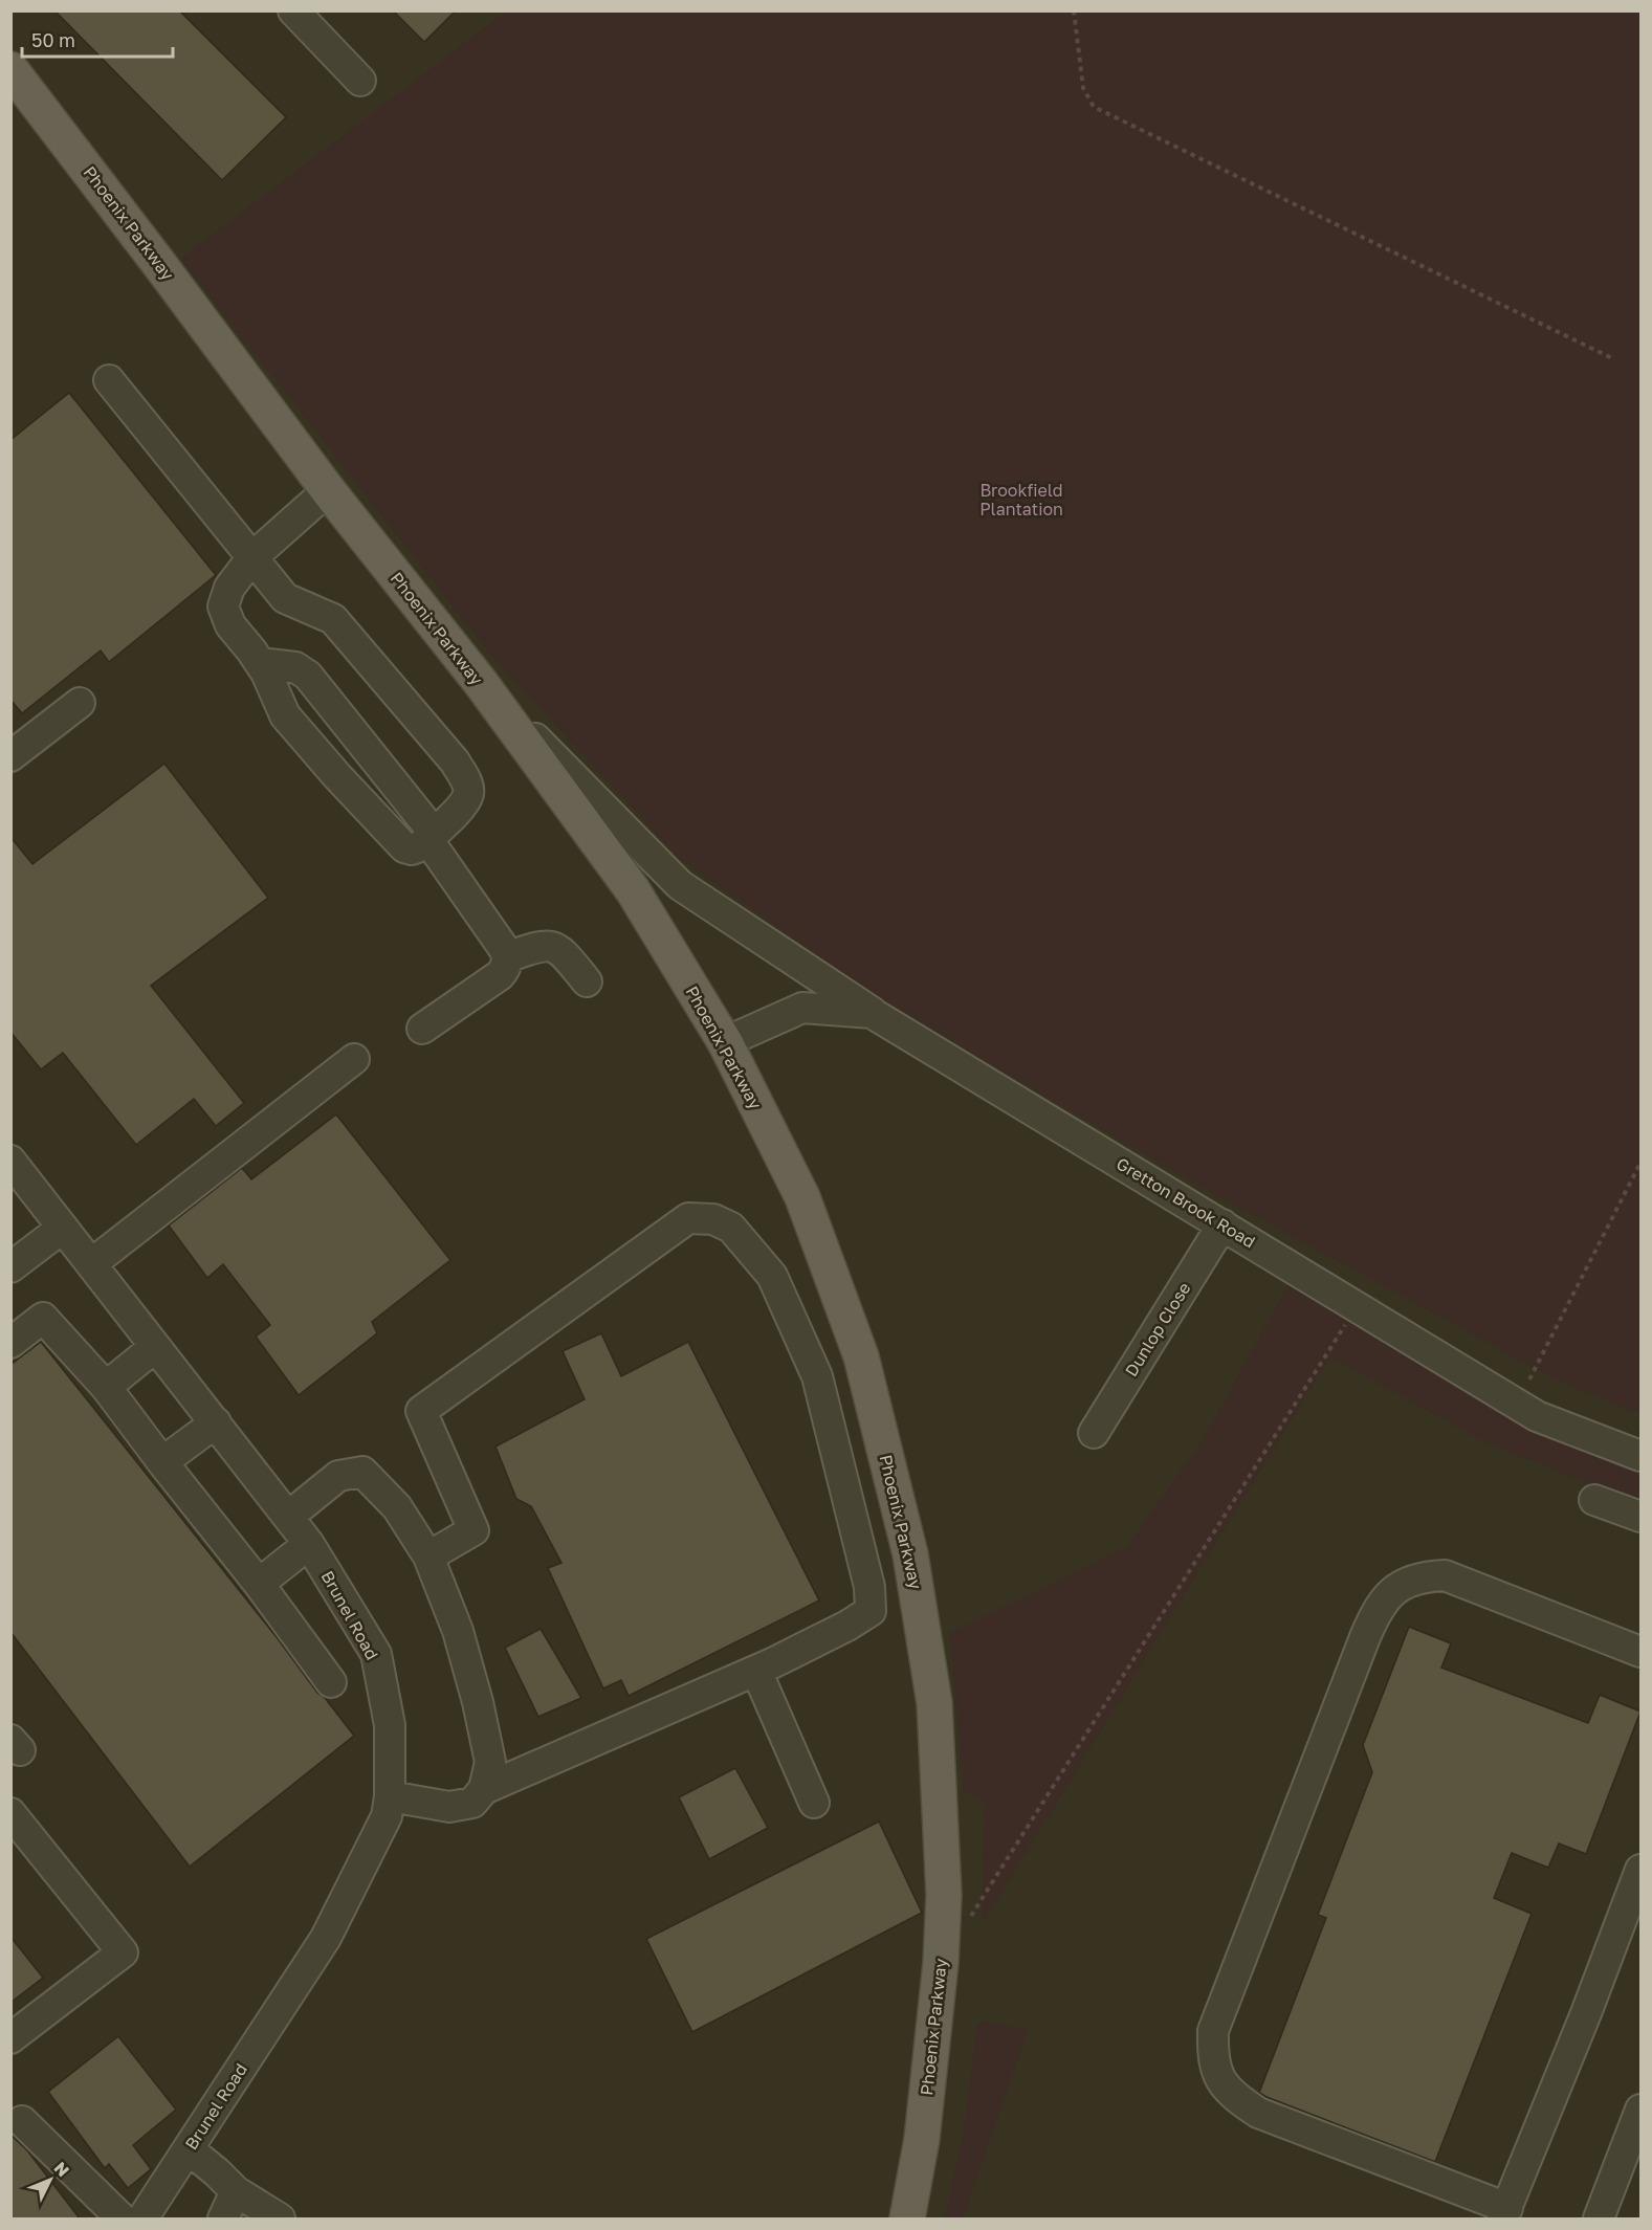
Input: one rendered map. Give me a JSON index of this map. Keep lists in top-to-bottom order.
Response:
{
  "streets": {
    "main road": ["Phoenix Parkway"],
    "street": ["Gretton Brook Road", "Dunlop Close", "Brunel Road"]
  },
  "crossings": [
    ["Phoenix Parkway", "Gretton Brook Road"],
    ["Gretton Brook Road", "Dunlop Close"]
  ],
  "parks": ["Brookfield Plantation"],
  "scale_bar": "50 m",
  "north": "top right"
}
